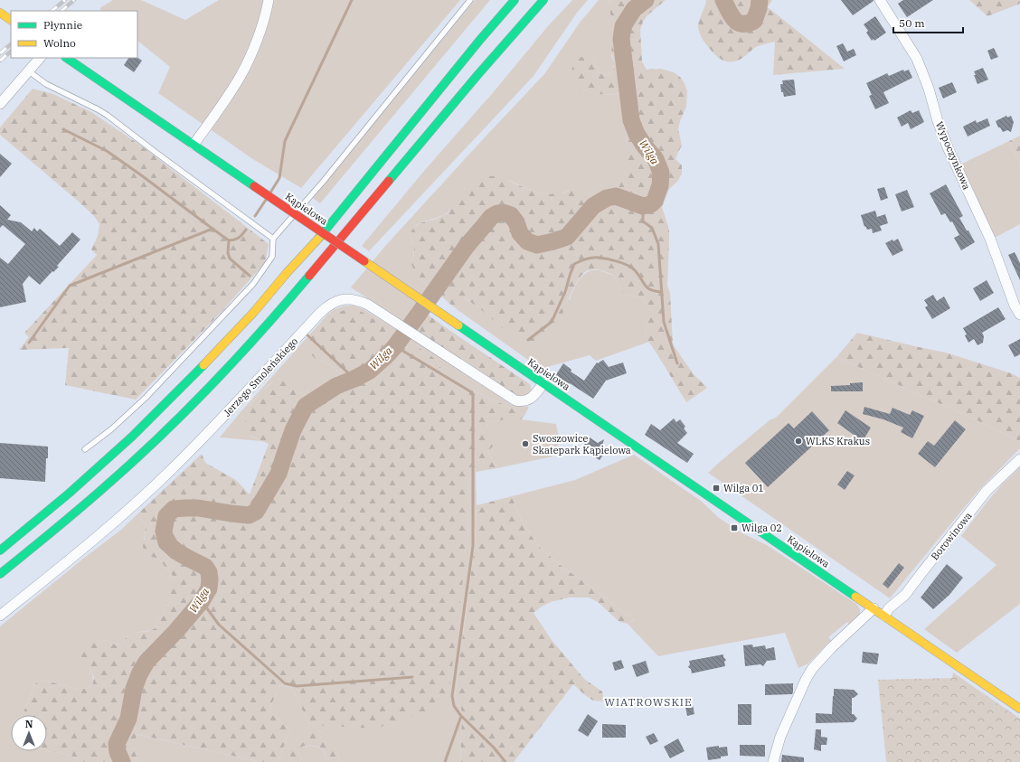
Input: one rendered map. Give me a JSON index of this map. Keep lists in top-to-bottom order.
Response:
{
  "streets": {
    "main road": ["Kąpielowa"],
    "street": ["Wypoczynkowa", "Jerzego Smoleńskiego", "Borowinowa"]
  },
  "crossings": [
    ["Kąpielowa", "Jerzego Smoleńskiego"],
    ["Kąpielowa", "Borowinowa"]
  ],
  "districts": ["WIATROWSKIE"],
  "water": ["Wilga"],
  "places": {
    "other": ["WLKS Krakus", "Swoszowice Skatepark Kąpielowa"],
    "transit": ["Wilga 01", "Wilga 02"]
  },
  "legend": ["Płynnie", "Wolno"],
  "scale_bar": "50 m",
  "north": "top"
}
